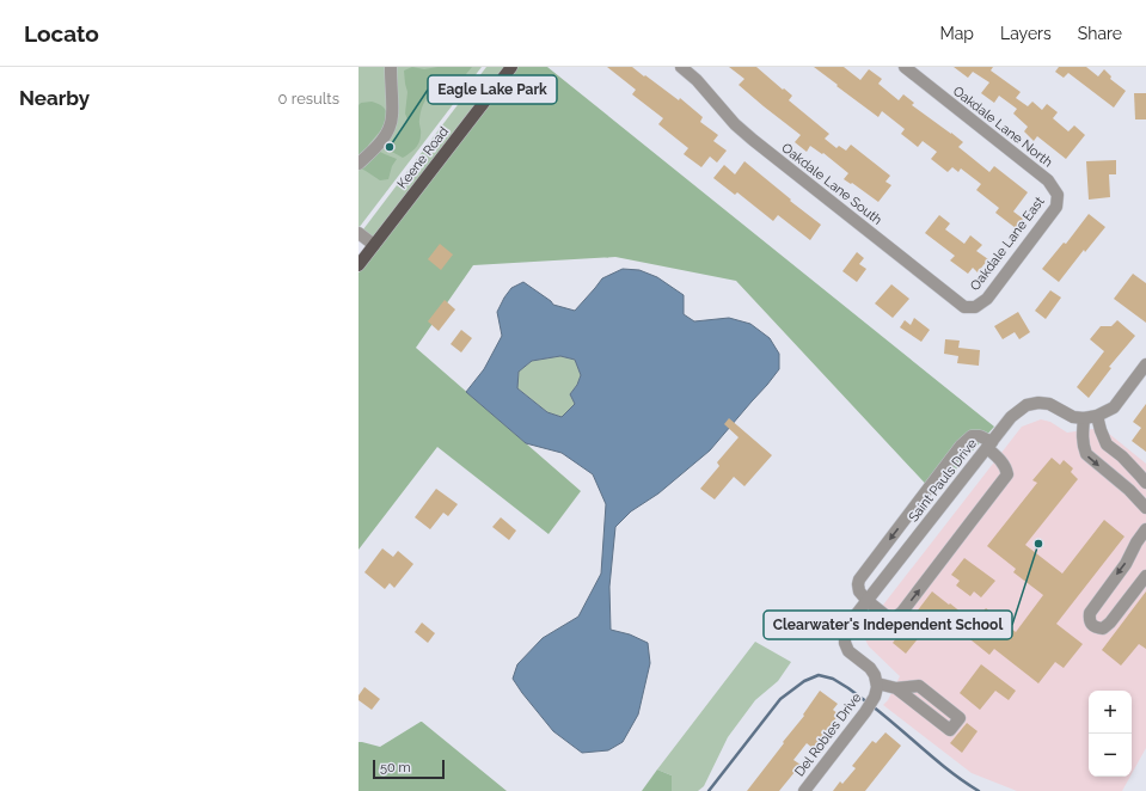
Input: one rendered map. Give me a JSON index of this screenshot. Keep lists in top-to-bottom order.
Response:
{
  "streets": {
    "main road": ["Keene Road"],
    "street": [
      "Oakdale Lane North",
      "Oakdale Lane South",
      "Oakdale Lane East",
      "Saint Pauls Drive",
      "Del Robles Drive"
    ]
  },
  "crossings": [
    ["Oakdale Lane North", "Oakdale Lane East"],
    ["Oakdale Lane South", "Oakdale Lane East"],
    ["Saint Pauls Drive", "Del Robles Drive"]
  ],
  "places": ["Eagle Lake Park", "Clearwater's Independent School"],
  "scale_bar": "50 m",
  "page": {
    "header": "Locato",
    "nav": ["Map", "Layers", "Share"],
    "heading": ["Nearby", "0 results"],
    "map_buttons": ["+", "−"],
    "scale": "50 m"
  }
}
